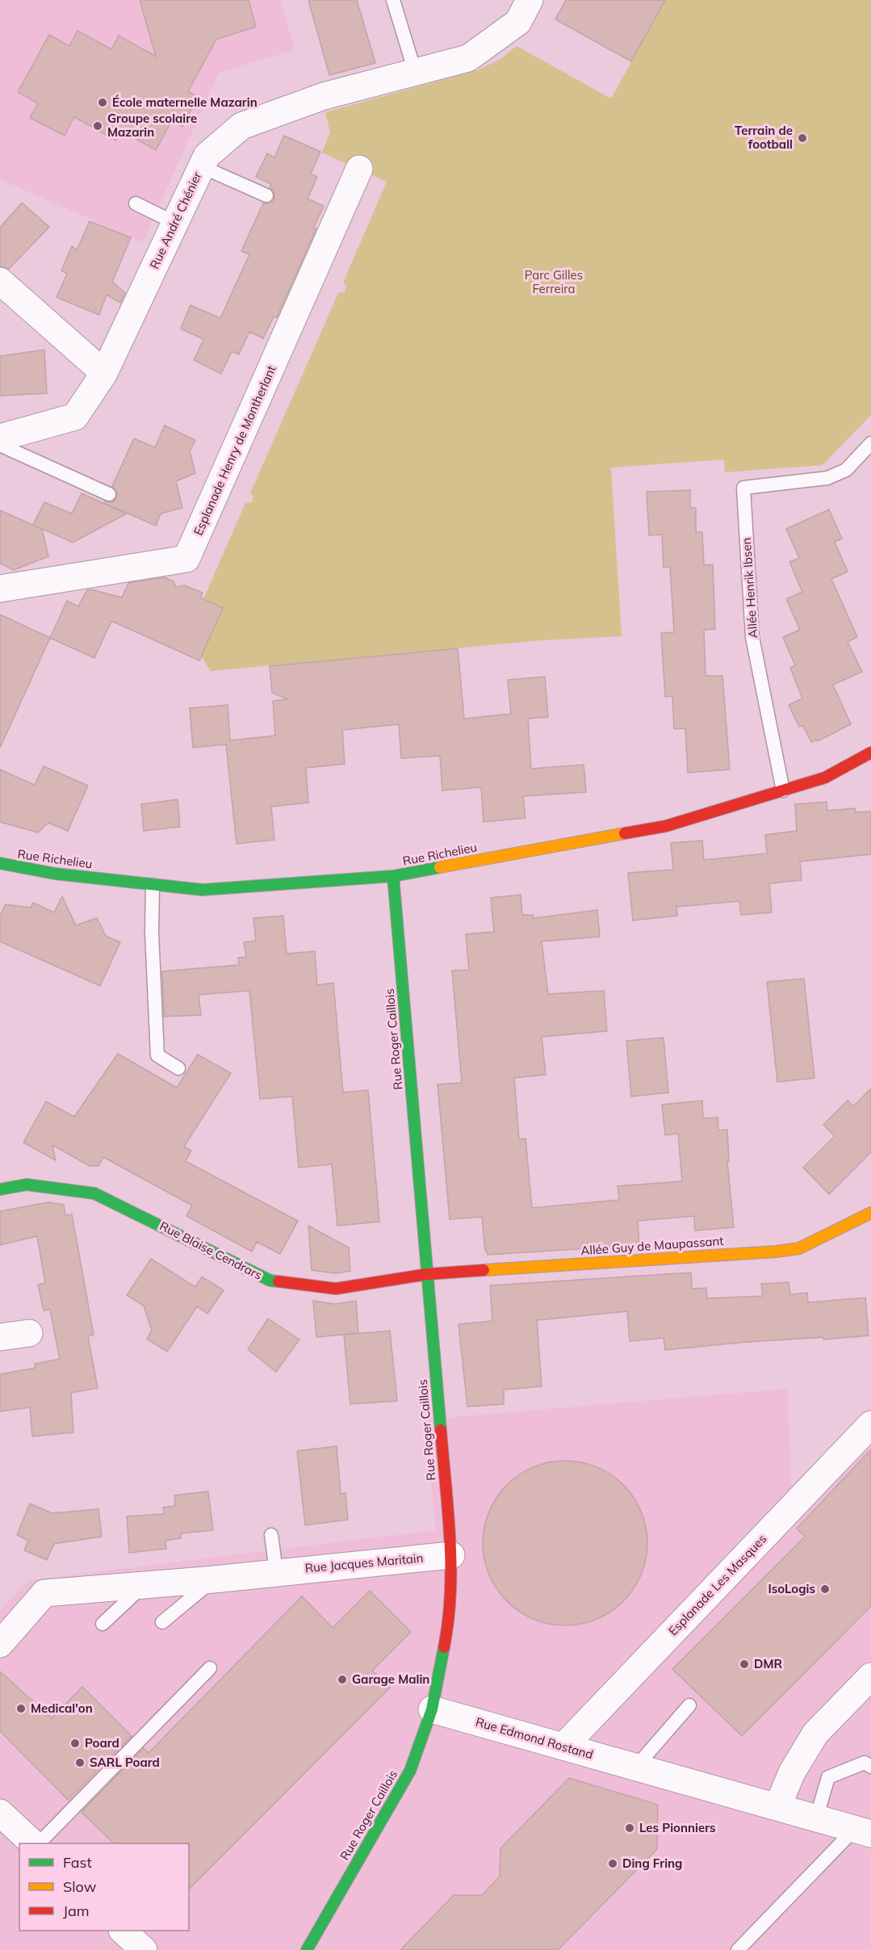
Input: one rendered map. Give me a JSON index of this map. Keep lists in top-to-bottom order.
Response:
{
  "streets": {
    "street": [
      "Rue André Chénier",
      "Esplanade Henry de Montherlant",
      "Rue Richelieu",
      "Rue Roger Caillois",
      "Allée Guy de Maupassant",
      "Rue Blaise Cendrars",
      "Rue Jacques Maritain",
      "Esplanade Les Masques",
      "Rue Edmond Rostand"
    ],
    "lane": ["Allée Henrik Ibsen"]
  },
  "crossings": [
    ["Allée Henrik Ibsen", "Rue Richelieu"],
    ["Rue Richelieu", "Rue Roger Caillois"],
    ["Rue Roger Caillois", "Allée Guy de Maupassant"],
    ["Rue Roger Caillois", "Rue Blaise Cendrars"],
    ["Rue Roger Caillois", "Rue Jacques Maritain"],
    ["Rue Roger Caillois", "Rue Edmond Rostand"],
    ["Allée Guy de Maupassant", "Rue Blaise Cendrars"],
    ["Esplanade Les Masques", "Rue Edmond Rostand"]
  ],
  "parks": ["Parc Gilles Ferreira"],
  "places": [
    "École maternelle Mazarin",
    "Groupe scolaire Mazarin",
    "Terrain de football",
    "IsoLogis",
    "DMR",
    "Garage Malin",
    "Medical'on",
    "Poard",
    "SARL Poard",
    "Les Pionniers",
    "Ding Fring"
  ],
  "legend": ["Fast", "Slow", "Jam"]
}
